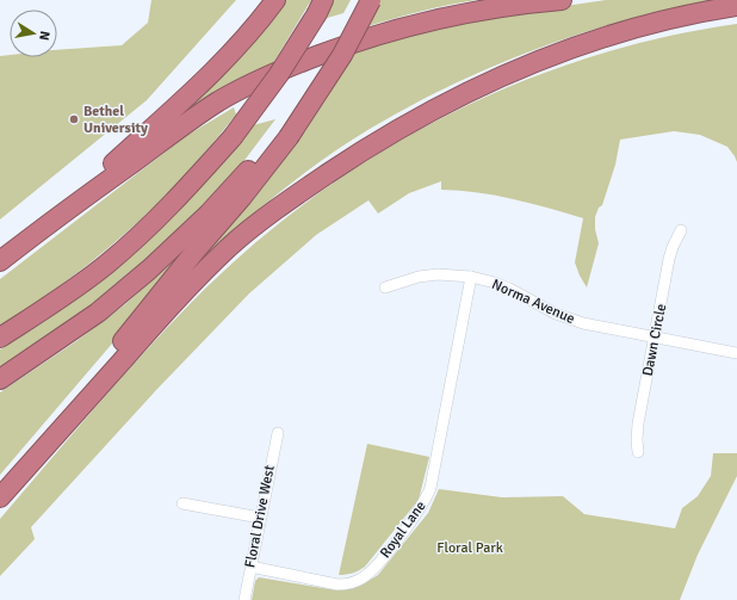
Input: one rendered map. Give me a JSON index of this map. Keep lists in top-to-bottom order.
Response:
{
  "streets": {
    "street": [
      "Norma Avenue",
      "Dawn Circle",
      "Floral Drive West",
      "Royal Lane"
    ]
  },
  "crossings": [
    ["Norma Avenue", "Dawn Circle"],
    ["Norma Avenue", "Royal Lane"],
    ["Floral Drive West", "Royal Lane"]
  ],
  "parks": ["Floral Park"],
  "places": ["Bethel University"],
  "north": "right"
}
